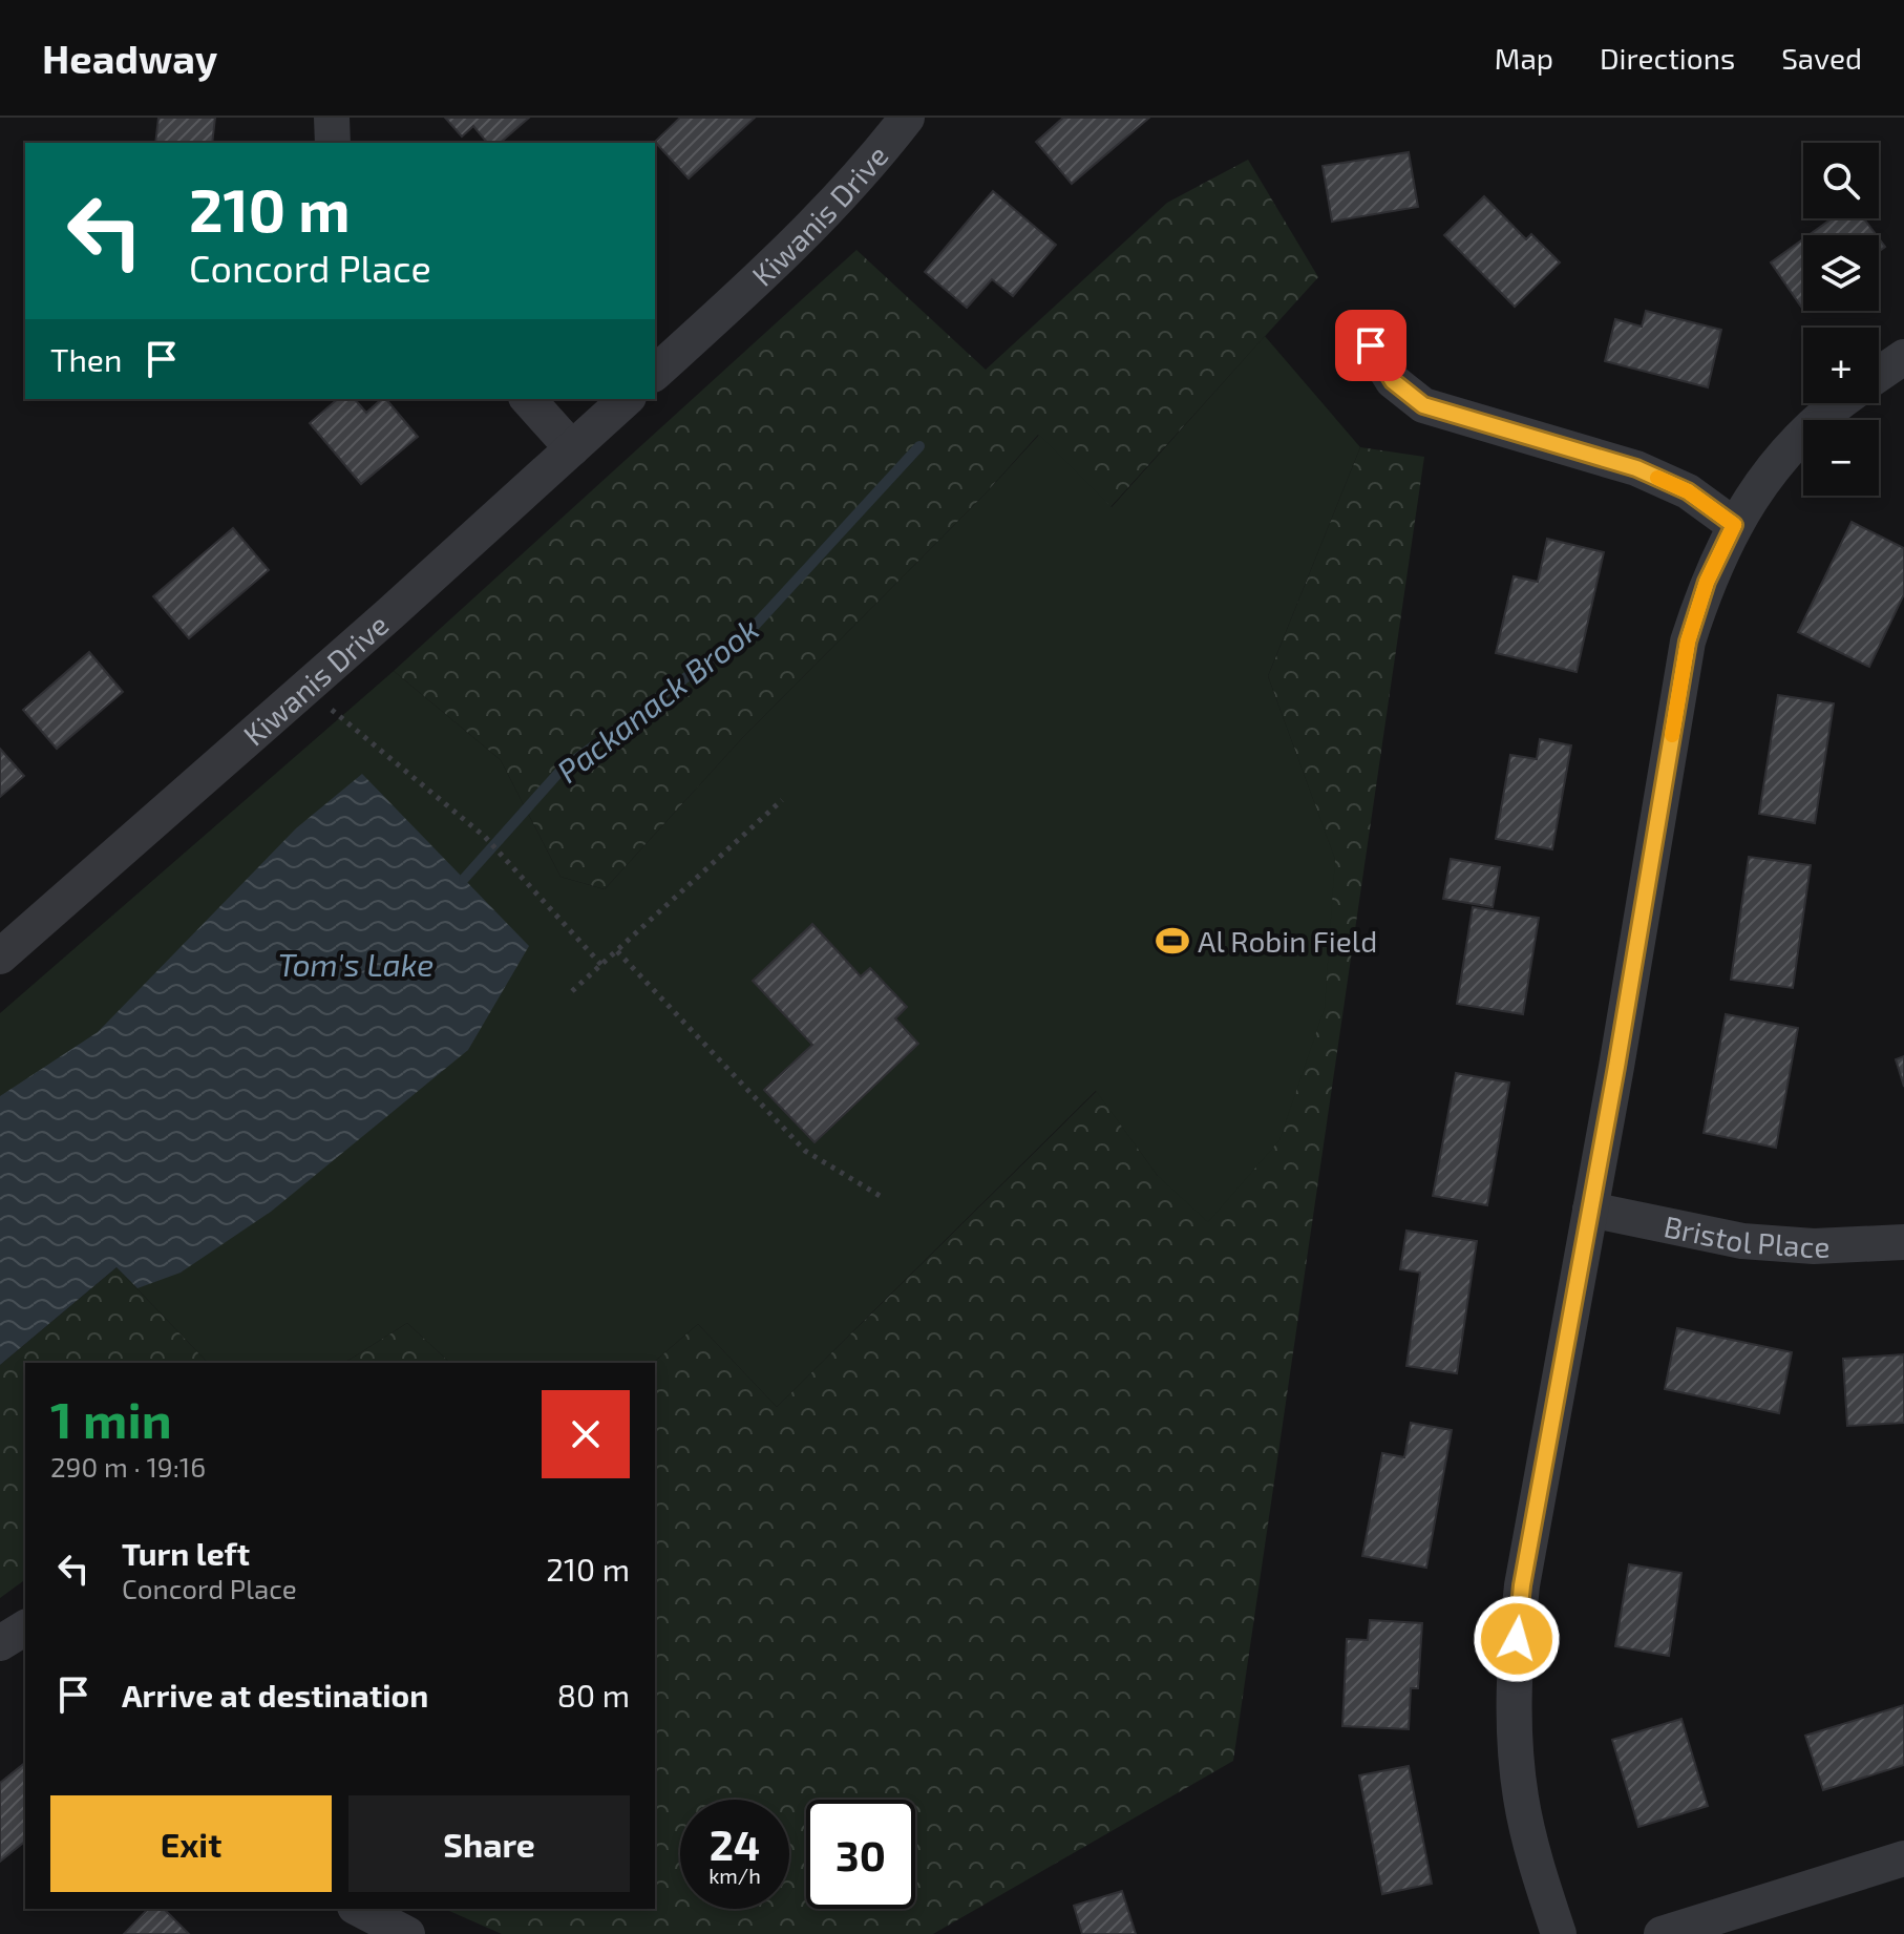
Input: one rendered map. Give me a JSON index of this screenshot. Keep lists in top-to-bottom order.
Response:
{
  "streets": {
    "street": ["Kiwanis Drive", "Bristol Place"]
  },
  "water": ["Packanack Brook", "Tom's Lake"],
  "places": {
    "sports": ["Al Robin Field"]
  },
  "page": {
    "header": "Headway",
    "nav": ["Map", "Directions", "Saved"],
    "map_buttons": ["+", "−"],
    "turn": ["210 m", "Concord Place"],
    "then": "Then",
    "heading": ["1 min", "290 m · 19:16"],
    "list": [
      {
        "name": "Turn left",
        "note": "Concord Place",
        "value": "210 m"
      },
      {
        "name": "Arrive at destination",
        "value": "80 m"
      }
    ],
    "buttons": ["Exit", "Share"],
    "speed": "24 km/h",
    "limit": "30"
  }
}
